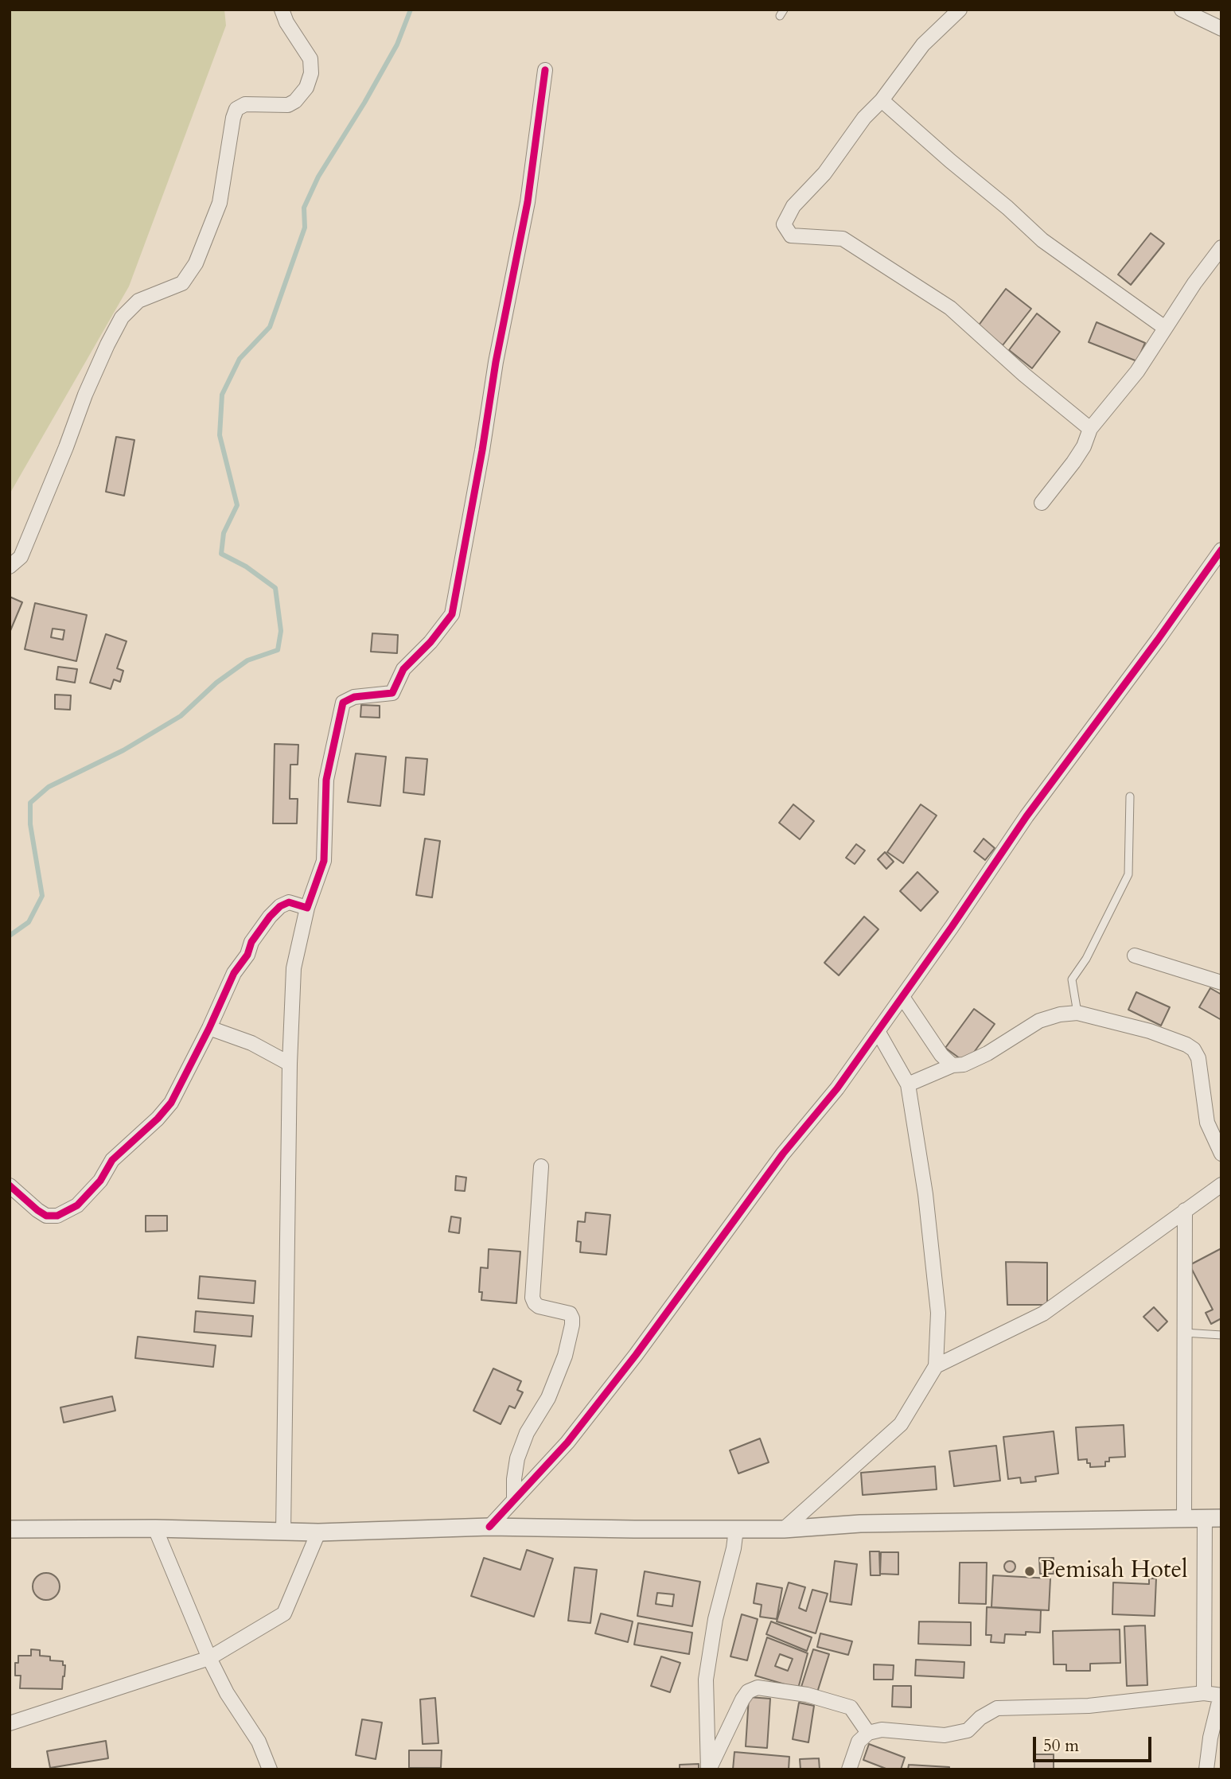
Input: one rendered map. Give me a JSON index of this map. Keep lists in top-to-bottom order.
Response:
{
  "places": ["Pemisah Hotel"],
  "scale_bar": "50 m"
}
